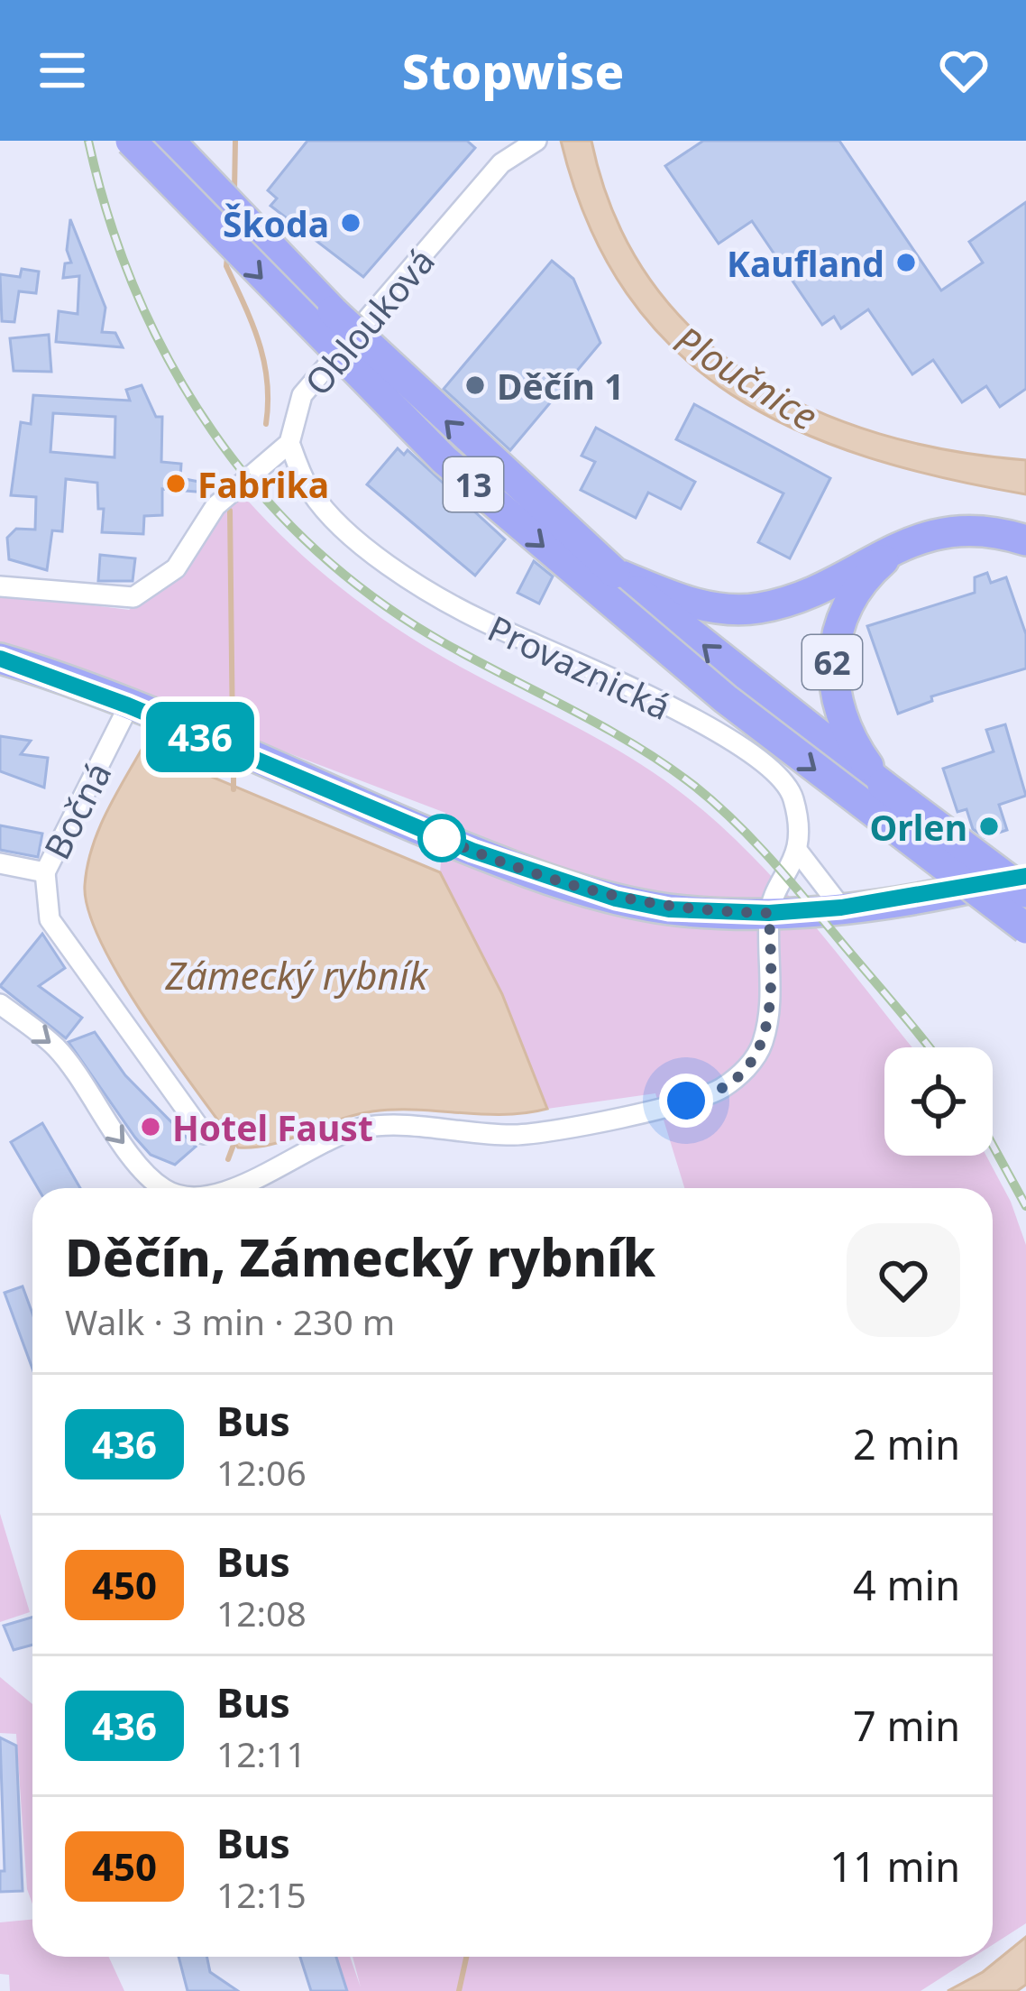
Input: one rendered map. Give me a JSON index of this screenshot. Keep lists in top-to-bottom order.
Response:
{
  "streets": {
    "main road": ["13", "62"],
    "street": ["Oblouková", "Provaznická", "Bočná"]
  },
  "crossings": [
    ["Oblouková", "Provaznická"],
    ["13", "62"]
  ],
  "water": ["Ploučnice", "Zámecký rybník"],
  "places": [
    "Škoda",
    "Kaufland",
    "Děčín 1",
    "Fabrika",
    "Orlen",
    "Hotel Faust"
  ],
  "lines": ["bus line 436"],
  "page": {
    "header": "Stopwise",
    "on_map": "436",
    "heading": ["Děčín, Zámecký rybník", "Walk · 3 min · 230 m"],
    "list": [
      {
        "mark": "436",
        "name": "Bus",
        "note": "12:06",
        "value": "2 min"
      },
      {
        "mark": "450",
        "name": "Bus",
        "note": "12:08",
        "value": "4 min"
      },
      {
        "mark": "436",
        "name": "Bus",
        "note": "12:11",
        "value": "7 min"
      },
      {
        "mark": "450",
        "name": "Bus",
        "note": "12:15",
        "value": "11 min"
      }
    ]
  }
}
